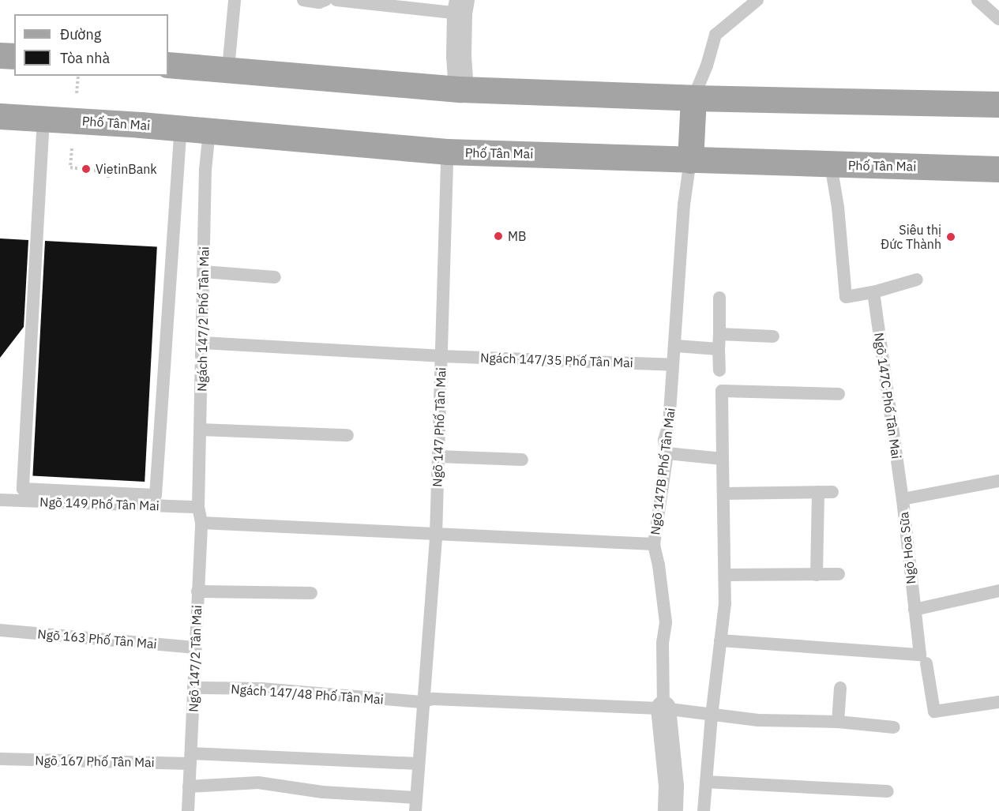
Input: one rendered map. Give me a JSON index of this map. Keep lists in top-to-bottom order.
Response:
{
  "streets": {
    "main road": ["Phố Tân Mai"],
    "street": ["Ngõ 147B Phố Tân Mai"],
    "lane": [
      "Ngách 147/2 Phố Tân Mai",
      "Ngách 147/35 Phố Tân Mai",
      "Ngõ 147C Phố Tân Mai",
      "Ngõ 147 Phố Tân Mai",
      "Ngõ 149 Phố Tân Mai",
      "Ngõ Hoa Sữa",
      "Ngõ 163 Phố Tân Mai",
      "Ngõ 147/2 Tân Mai",
      "Ngách 147/48 Phố Tân Mai",
      "Ngõ 167 Phố Tân Mai"
    ]
  },
  "crossings": [
    ["Phố Tân Mai", "Ngách 147/2 Phố Tân Mai"],
    ["Phố Tân Mai", "Ngõ 147 Phố Tân Mai"],
    ["Phố Tân Mai", "Ngõ 147B Phố Tân Mai"],
    ["Ngách 147/2 Phố Tân Mai", "Ngách 147/35 Phố Tân Mai"],
    ["Ngách 147/2 Phố Tân Mai", "Ngõ 149 Phố Tân Mai"],
    ["Ngách 147/2 Phố Tân Mai", "Ngõ 147/2 Tân Mai"],
    ["Ngách 147/35 Phố Tân Mai", "Ngõ 147 Phố Tân Mai"],
    ["Ngách 147/35 Phố Tân Mai", "Ngõ 147B Phố Tân Mai"],
    ["Ngõ 147C Phố Tân Mai", "Ngõ Hoa Sữa"],
    ["Ngõ 147 Phố Tân Mai", "Ngách 147/48 Phố Tân Mai"],
    ["Ngõ 147 Phố Tân Mai", "Ngõ 167 Phố Tân Mai"],
    ["Ngõ 149 Phố Tân Mai", "Ngõ 147/2 Tân Mai"],
    ["Ngõ 163 Phố Tân Mai", "Ngõ 147/2 Tân Mai"],
    ["Ngõ 147/2 Tân Mai", "Ngách 147/48 Phố Tân Mai"],
    ["Ngõ 147/2 Tân Mai", "Ngõ 167 Phố Tân Mai"]
  ],
  "places": ["VietinBank", "MB", "Siêu thị Đức Thành"],
  "legend": ["Đường", "Tòa nhà"]
}
